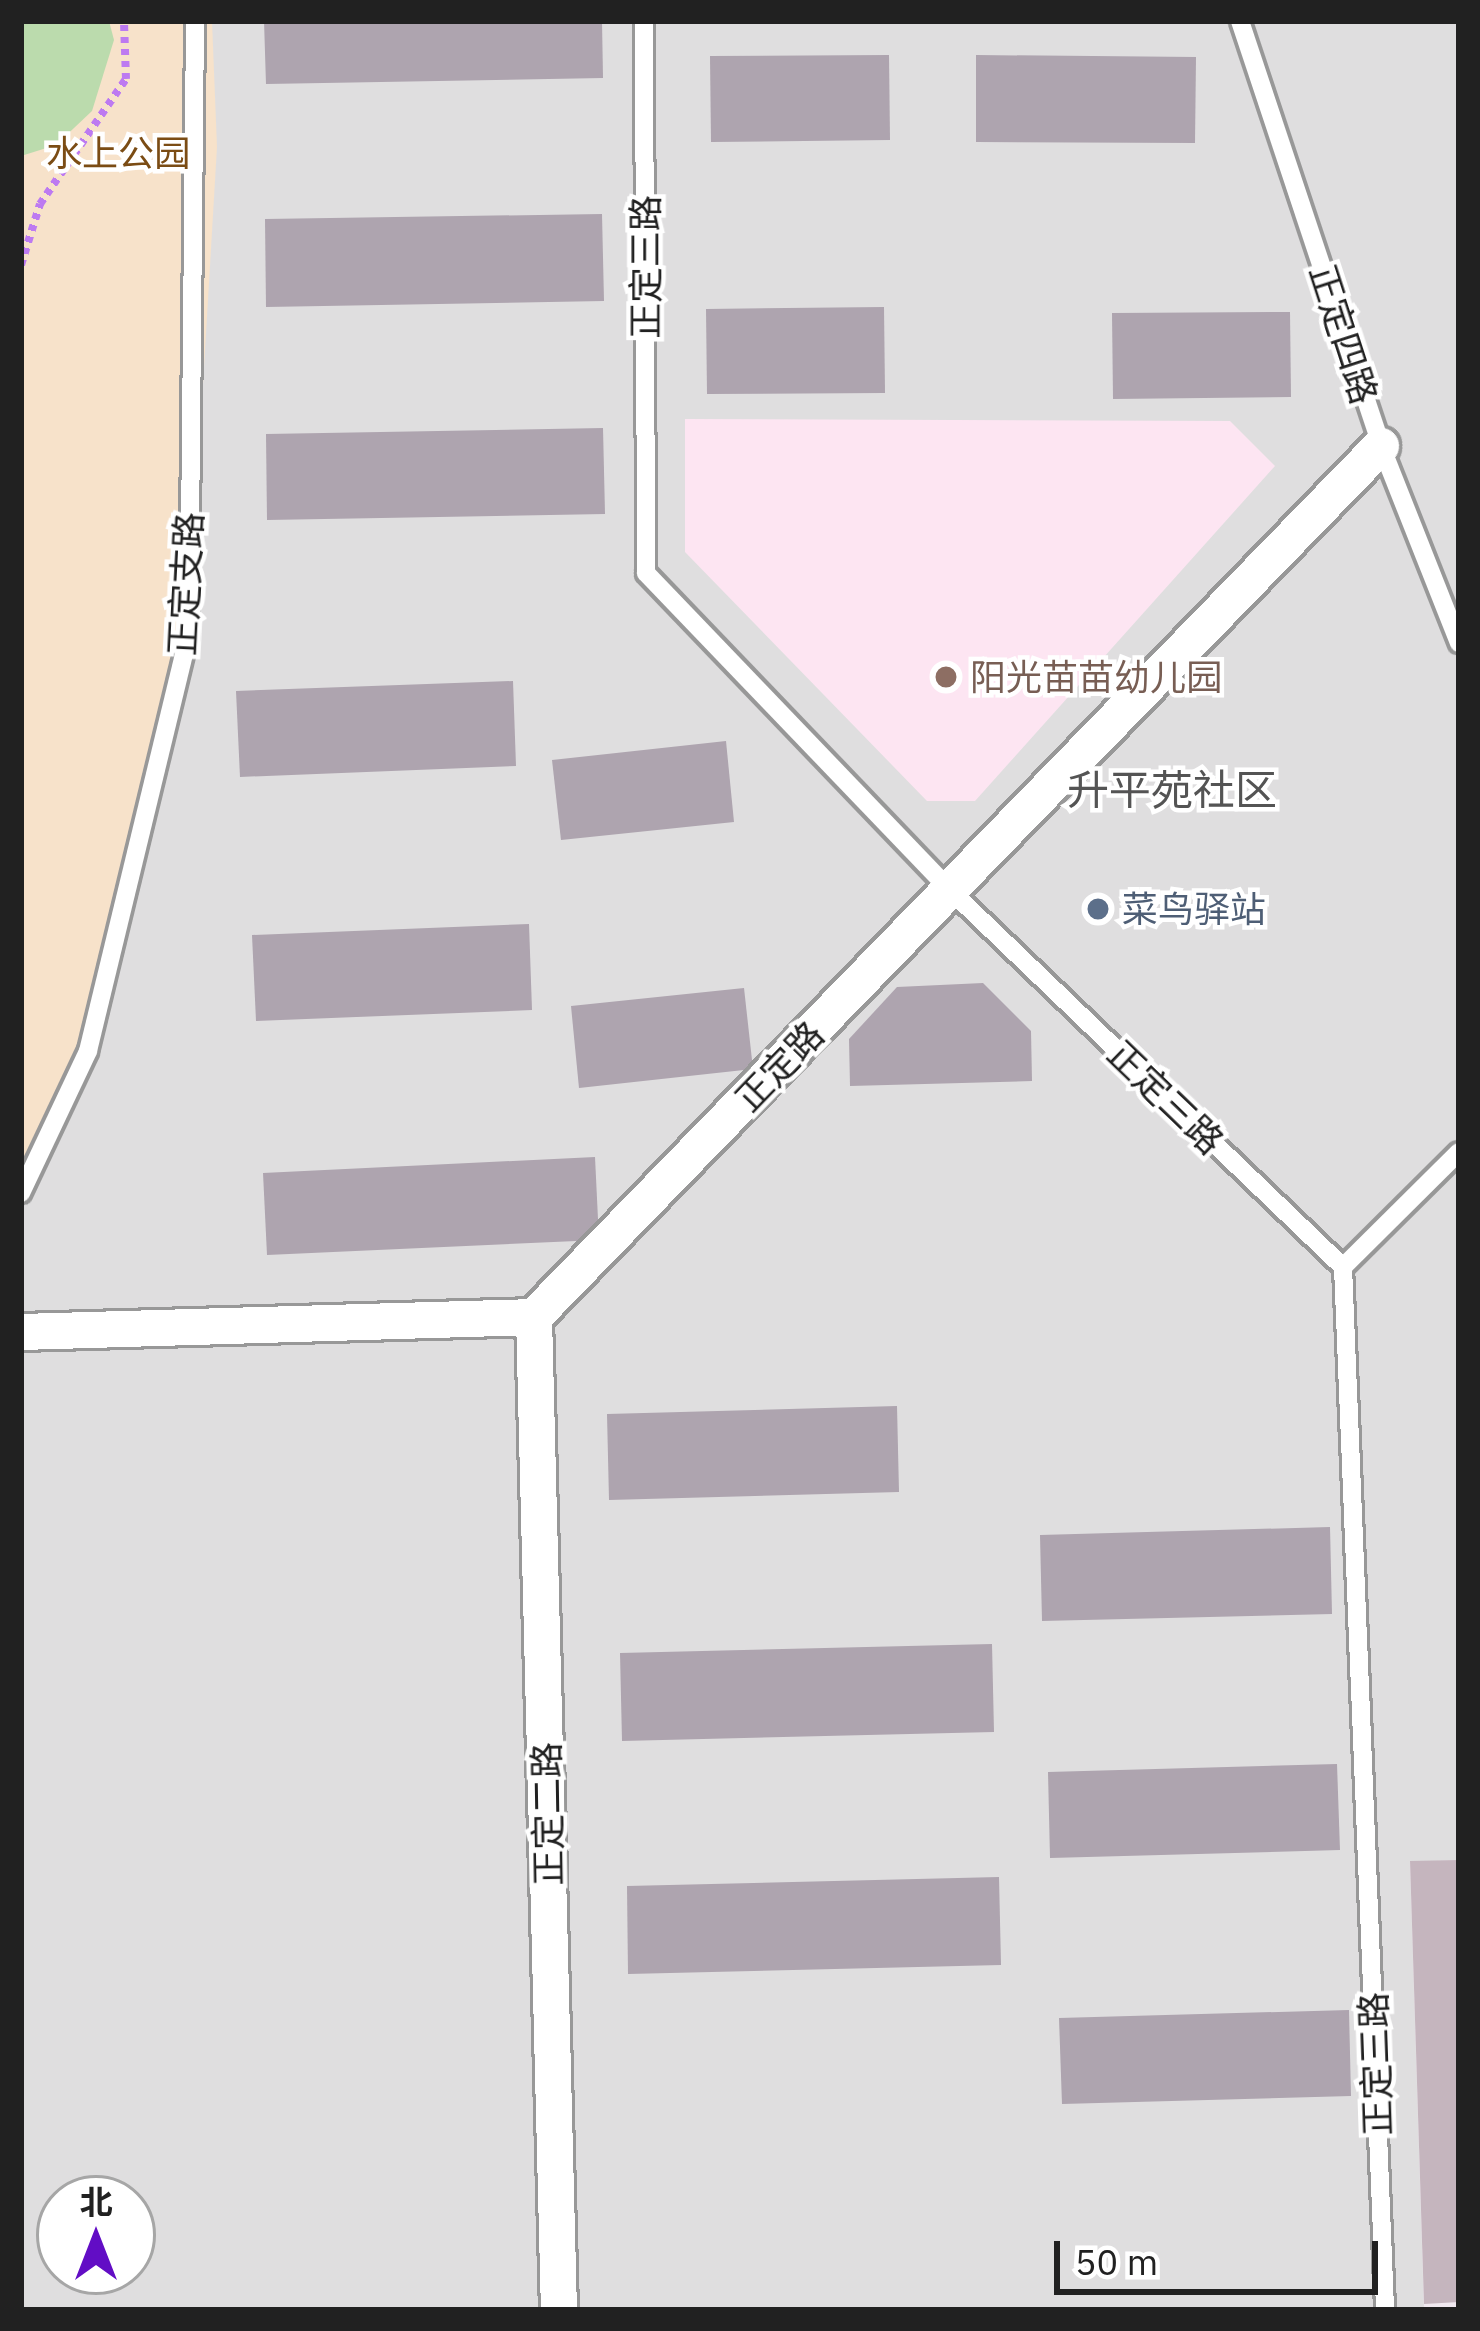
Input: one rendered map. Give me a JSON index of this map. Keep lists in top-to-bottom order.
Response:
{
  "streets": {
    "street": ["正定路", "正定二路"],
    "lane": ["正定三路", "正定四路", "正定支路"]
  },
  "crossings": [
    ["正定三路", "正定路"],
    ["正定四路", "正定路"],
    ["正定路", "正定二路"]
  ],
  "districts": ["升平苑社区"],
  "parks": ["水上公园"],
  "places": ["阳光苗苗幼儿园", "菜鸟驿站"],
  "scale_bar": "50 m",
  "north": "top"
}
